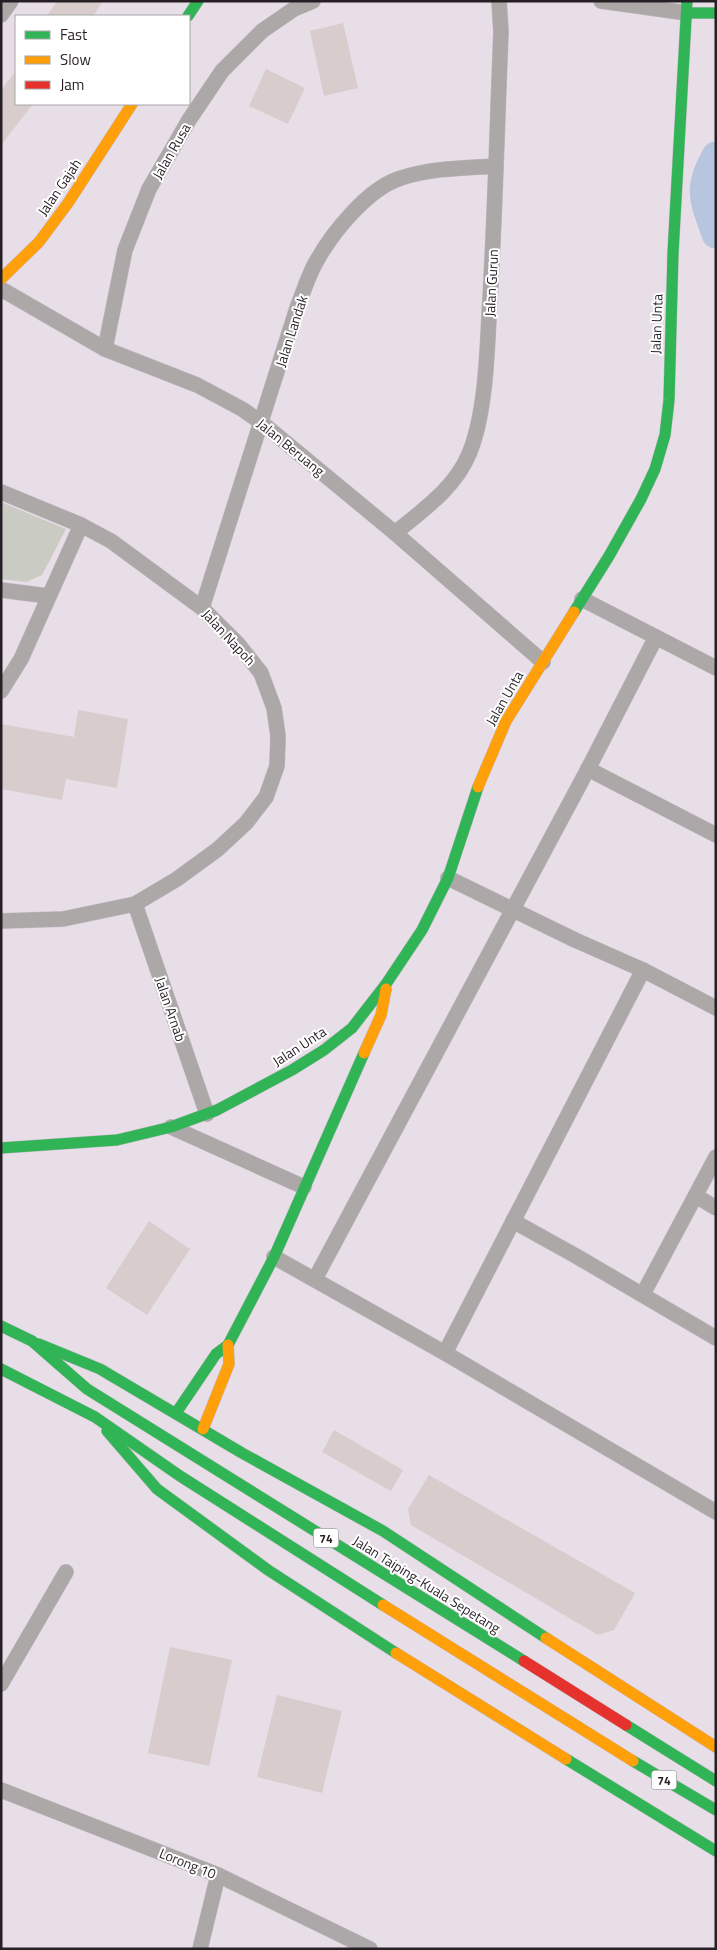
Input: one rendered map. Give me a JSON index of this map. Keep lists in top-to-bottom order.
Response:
{
  "streets": {
    "main road": [
      "Jalan Gajah",
      "Jalan Unta",
      "74",
      "Jalan Taiping-Kuala Sepetang"
    ],
    "street": [
      "Jalan Rusa",
      "Jalan Gurun",
      "Jalan Landak",
      "Jalan Beruang",
      "Jalan Napoh",
      "Jalan Arnab",
      "Lorong 10"
    ]
  },
  "crossings": [
    ["Jalan Rusa", "Jalan Beruang"],
    ["Jalan Gurun", "Jalan Landak"],
    ["Jalan Gurun", "Jalan Beruang"],
    ["Jalan Unta", "Jalan Beruang"],
    ["Jalan Unta", "Jalan Arnab"],
    ["Jalan Landak", "Jalan Beruang"],
    ["Jalan Landak", "Jalan Napoh"],
    ["Jalan Napoh", "Jalan Arnab"]
  ],
  "legend": ["Fast", "Slow", "Jam"]
}
